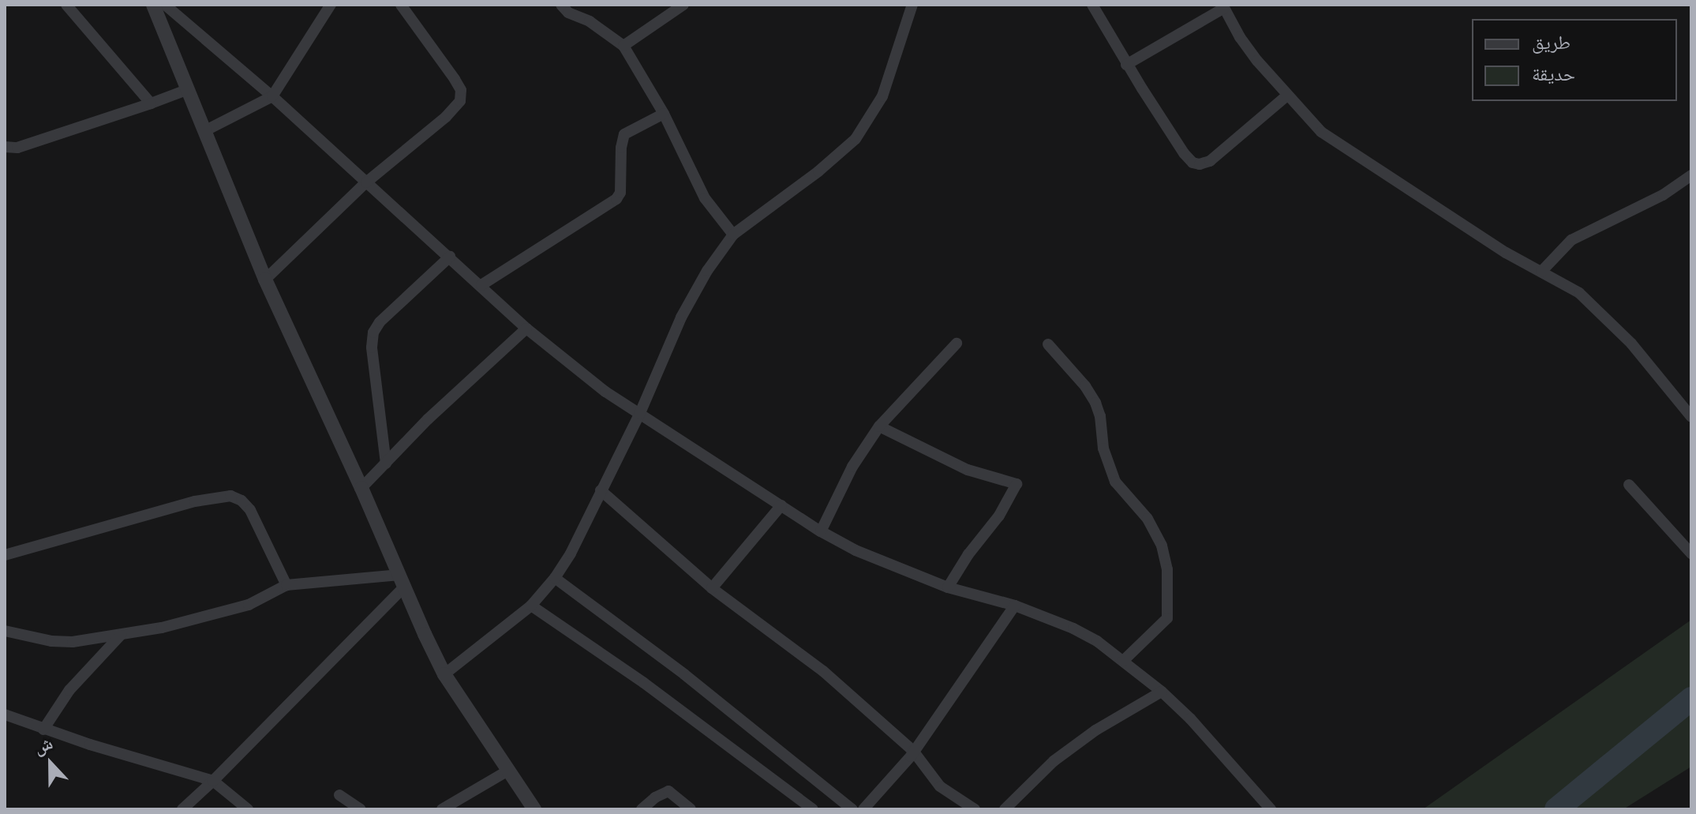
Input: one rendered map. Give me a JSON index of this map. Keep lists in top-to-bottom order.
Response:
{
  "legend": ["طريق", "حديقة"],
  "north": "top"
}
